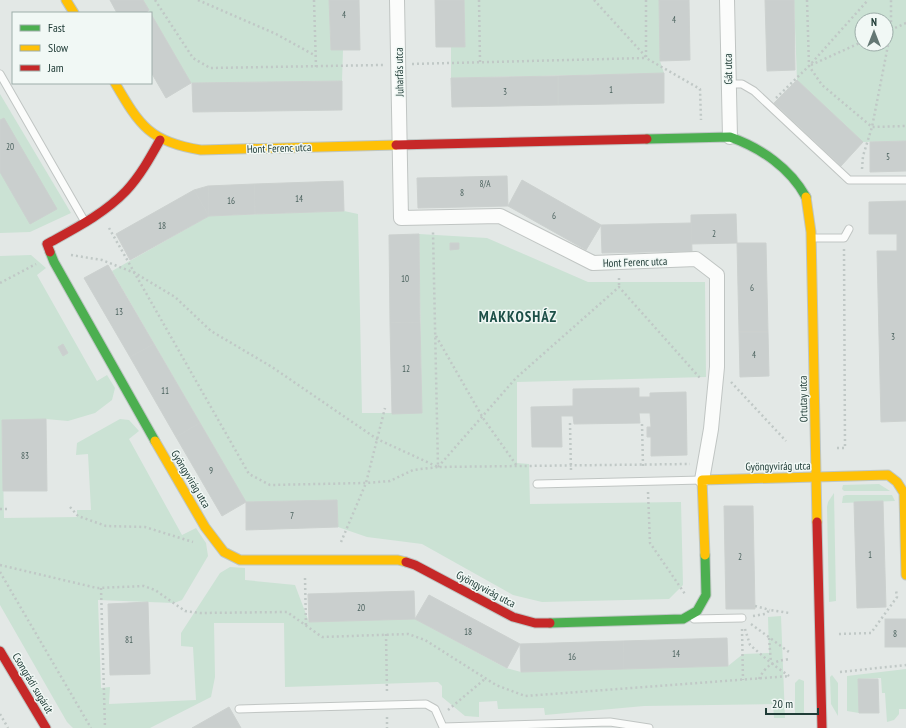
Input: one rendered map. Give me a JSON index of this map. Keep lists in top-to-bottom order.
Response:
{
  "streets": {
    "street": [
      "Gát utca",
      "Juharfás utca",
      "Hont Ferenc utca",
      "Ortutay utca",
      "Gyöngyvirág utca",
      "Csongrádi sugárút"
    ]
  },
  "crossings": [
    ["Gát utca", "Ortutay utca"],
    ["Juharfás utca", "Hont Ferenc utca"],
    ["Hont Ferenc utca", "Ortutay utca"],
    ["Hont Ferenc utca", "Gyöngyvirág utca"],
    ["Ortutay utca", "Gyöngyvirág utca"]
  ],
  "districts": ["MAKKOSHÁZ"],
  "house_numbers": [
    "4",
    "4",
    "1",
    "3",
    "20",
    "5",
    "8/A",
    "8",
    "14",
    "16",
    "6",
    "18",
    "2",
    "10",
    "6",
    "13",
    "3",
    "4",
    "12",
    "11",
    "83",
    "9",
    "7",
    "1",
    "2",
    "20",
    "18",
    "8",
    "81",
    "14",
    "16"
  ],
  "legend": ["Fast", "Slow", "Jam"],
  "scale_bar": "20 m",
  "north": "top"
}
